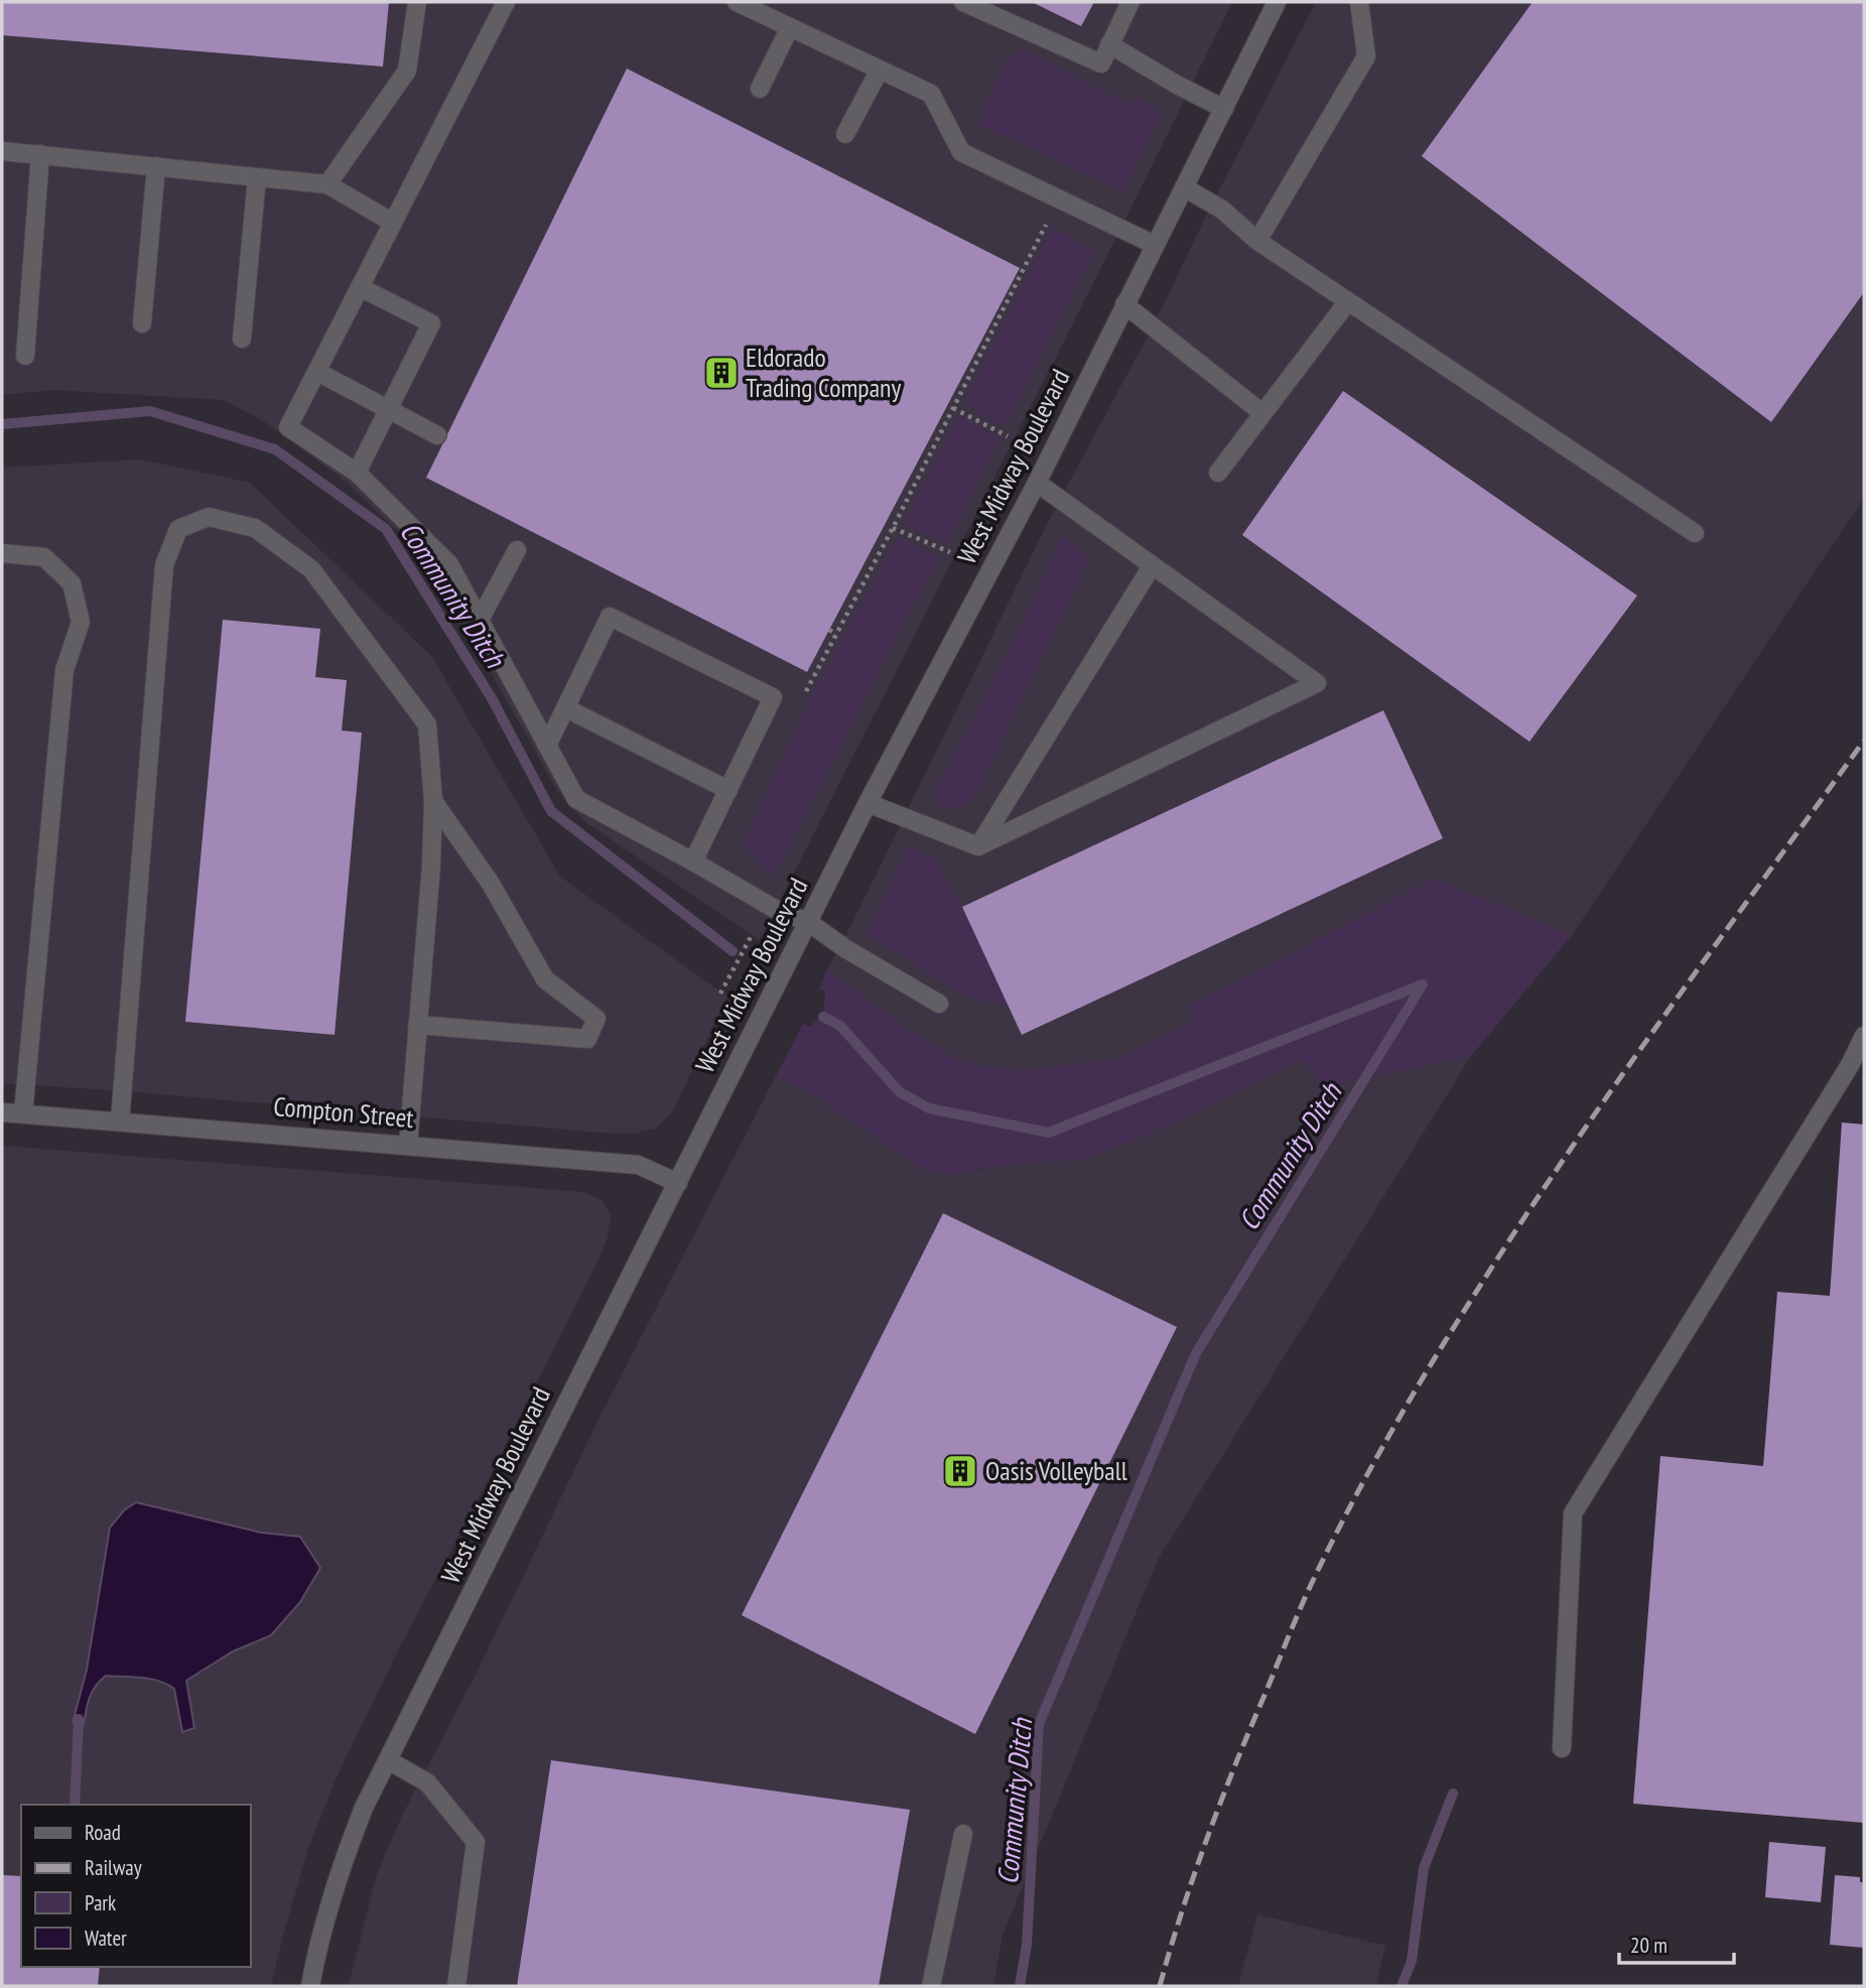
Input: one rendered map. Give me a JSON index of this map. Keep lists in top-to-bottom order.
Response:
{
  "streets": {
    "street": ["West Midway Boulevard", "Compton Street"]
  },
  "crossings": [
    ["West Midway Boulevard", "Compton Street"]
  ],
  "water": ["Community Ditch"],
  "places": {
    "building": ["Eldorado Trading Company", "Oasis Volleyball"]
  },
  "legend": [
    "Road",
    "Railway",
    "Park",
    "Water"
  ],
  "scale_bar": "20 m"
}
